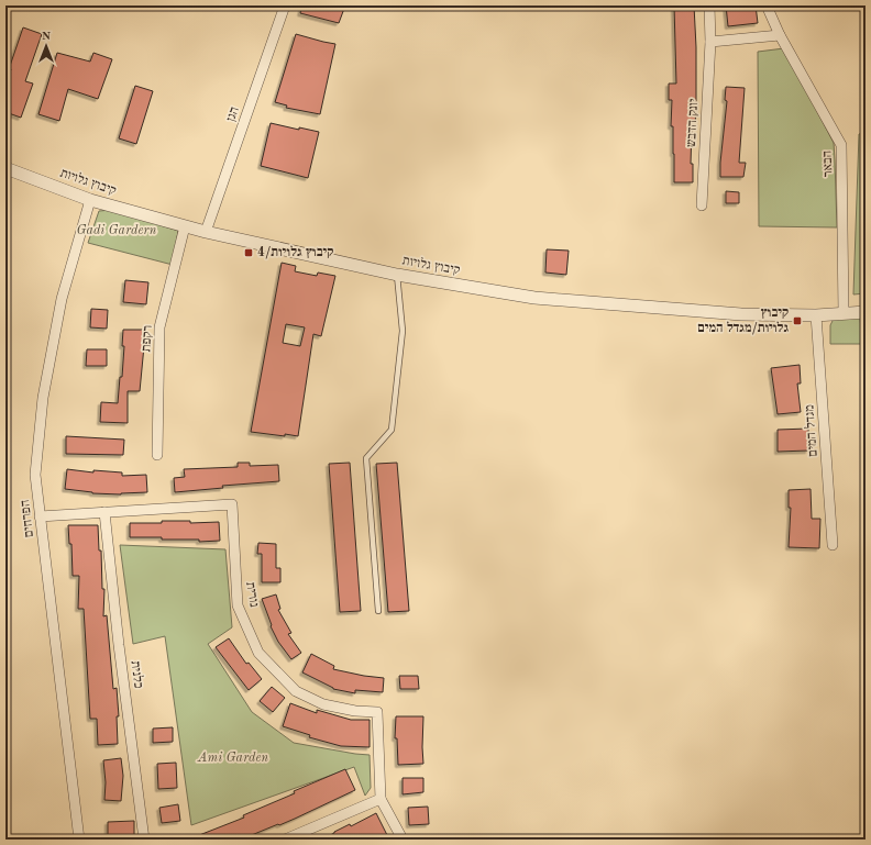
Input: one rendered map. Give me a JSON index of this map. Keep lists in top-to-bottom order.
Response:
{
  "streets": {
    "street": [
      "הגן",
      "יונק הדבש",
      "הבאר",
      "קיבוץ גלויות",
      "רקפת",
      "מגדל המים",
      "הפרחים",
      "נורית",
      "כלנית"
    ]
  },
  "crossings": [
    ["הגן", "קיבוץ גלויות"],
    ["הבאר", "קיבוץ גלויות"],
    ["קיבוץ גלויות", "רקפת"],
    ["קיבוץ גלויות", "מגדל המים"],
    ["קיבוץ גלויות", "הפרחים"],
    ["הפרחים", "נורית"],
    ["נורית", "כלנית"]
  ],
  "parks": ["Gadi Gardern", "Ami Garden"],
  "places": {
    "transit": ["קיבוץ גלויות/4", "קיבוץ גלויות/מגדל המים"]
  },
  "north": "top"
}
